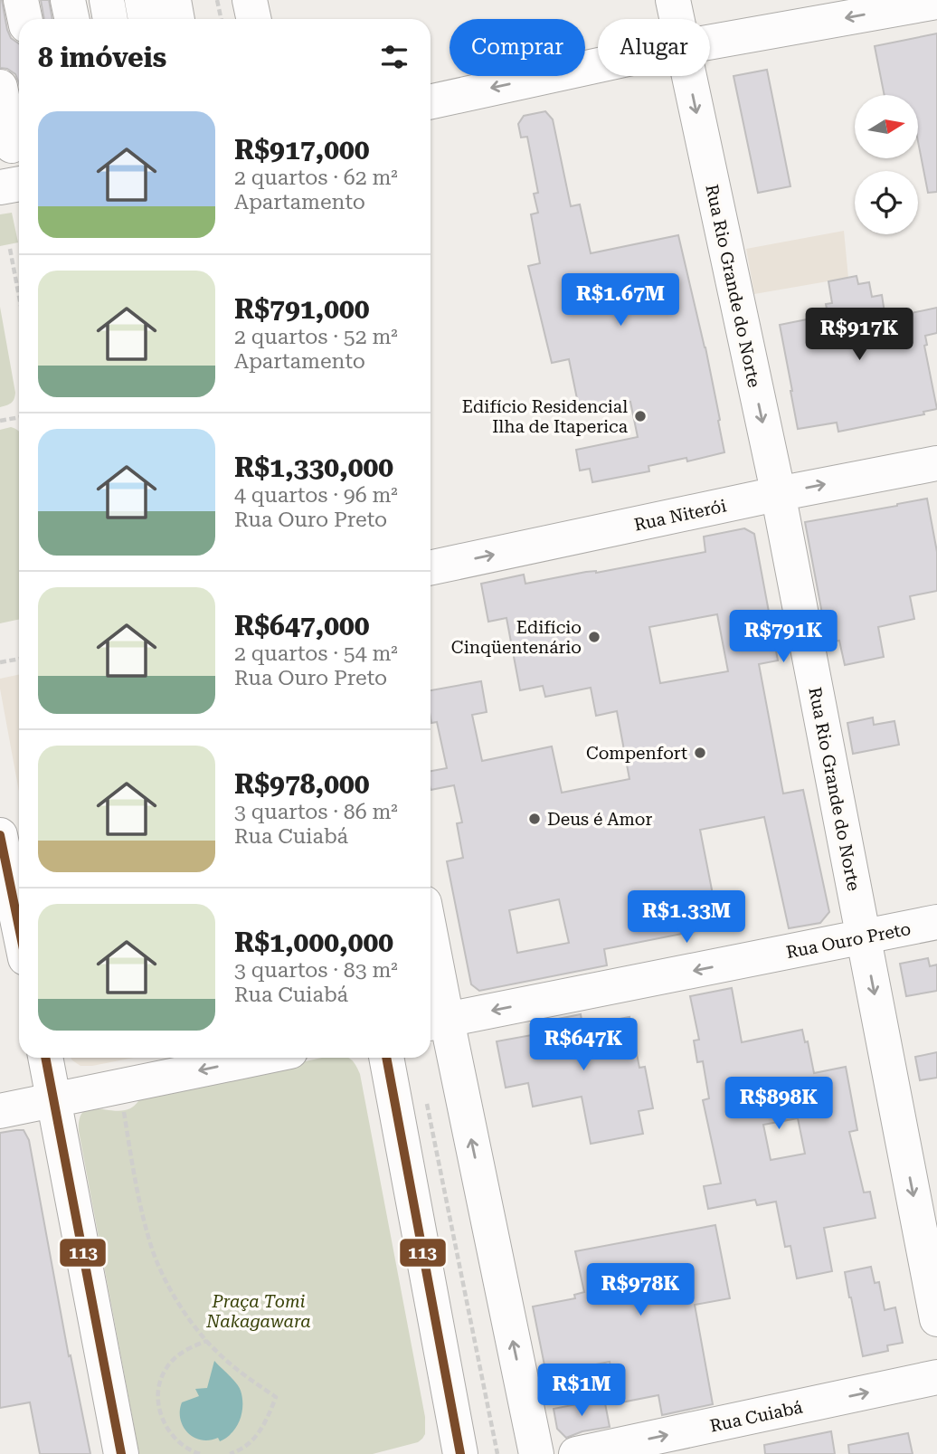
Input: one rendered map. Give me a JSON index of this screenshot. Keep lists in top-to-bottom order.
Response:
{
  "streets": {
    "street": [
      "Rua Rio Grande do Norte",
      "Rua Niterói",
      "Rua Ouro Preto",
      "Rua Cuiabá"
    ]
  },
  "crossings": [
    ["Rua Rio Grande do Norte", "Rua Niterói"],
    ["Rua Rio Grande do Norte", "Rua Ouro Preto"]
  ],
  "one_way": [
    "Rua Rio Grande do Norte",
    "Rua Niterói",
    "Rua Ouro Preto",
    "Rua Cuiabá"
  ],
  "parks": ["Praça Tomi Nakagawara"],
  "places": [
    "Edifício Residencial Ilha de Itaperica",
    "Edifício Cinqüentenário",
    "Compenfort",
    "Deus é Amor"
  ],
  "lines": ["transit line 113"],
  "north": "right",
  "page": {
    "chip": ["Comprar", "Alugar"],
    "heading": "8 imóveis",
    "list": [
      {
        "name": "R$917,000",
        "note": "2 quartos · 62 m² · Apartamento"
      },
      {
        "name": "R$791,000",
        "note": "2 quartos · 52 m² · Apartamento"
      },
      {
        "name": "R$1,330,000",
        "note": "4 quartos · 96 m² · Rua Ouro Preto"
      },
      {
        "name": "R$647,000",
        "note": "2 quartos · 54 m² · Rua Ouro Preto"
      },
      {
        "name": "R$978,000",
        "note": "3 quartos · 86 m² · Rua Cuiabá"
      },
      {
        "name": "R$1,000,000",
        "note": "3 quartos · 83 m² · Rua Cuiabá"
      }
    ],
    "price": [
      "R$1.67M",
      "R$917K",
      "R$791K",
      "R$1.33M",
      "R$647K",
      "R$898K",
      "R$978K",
      "R$1M"
    ]
  }
}
